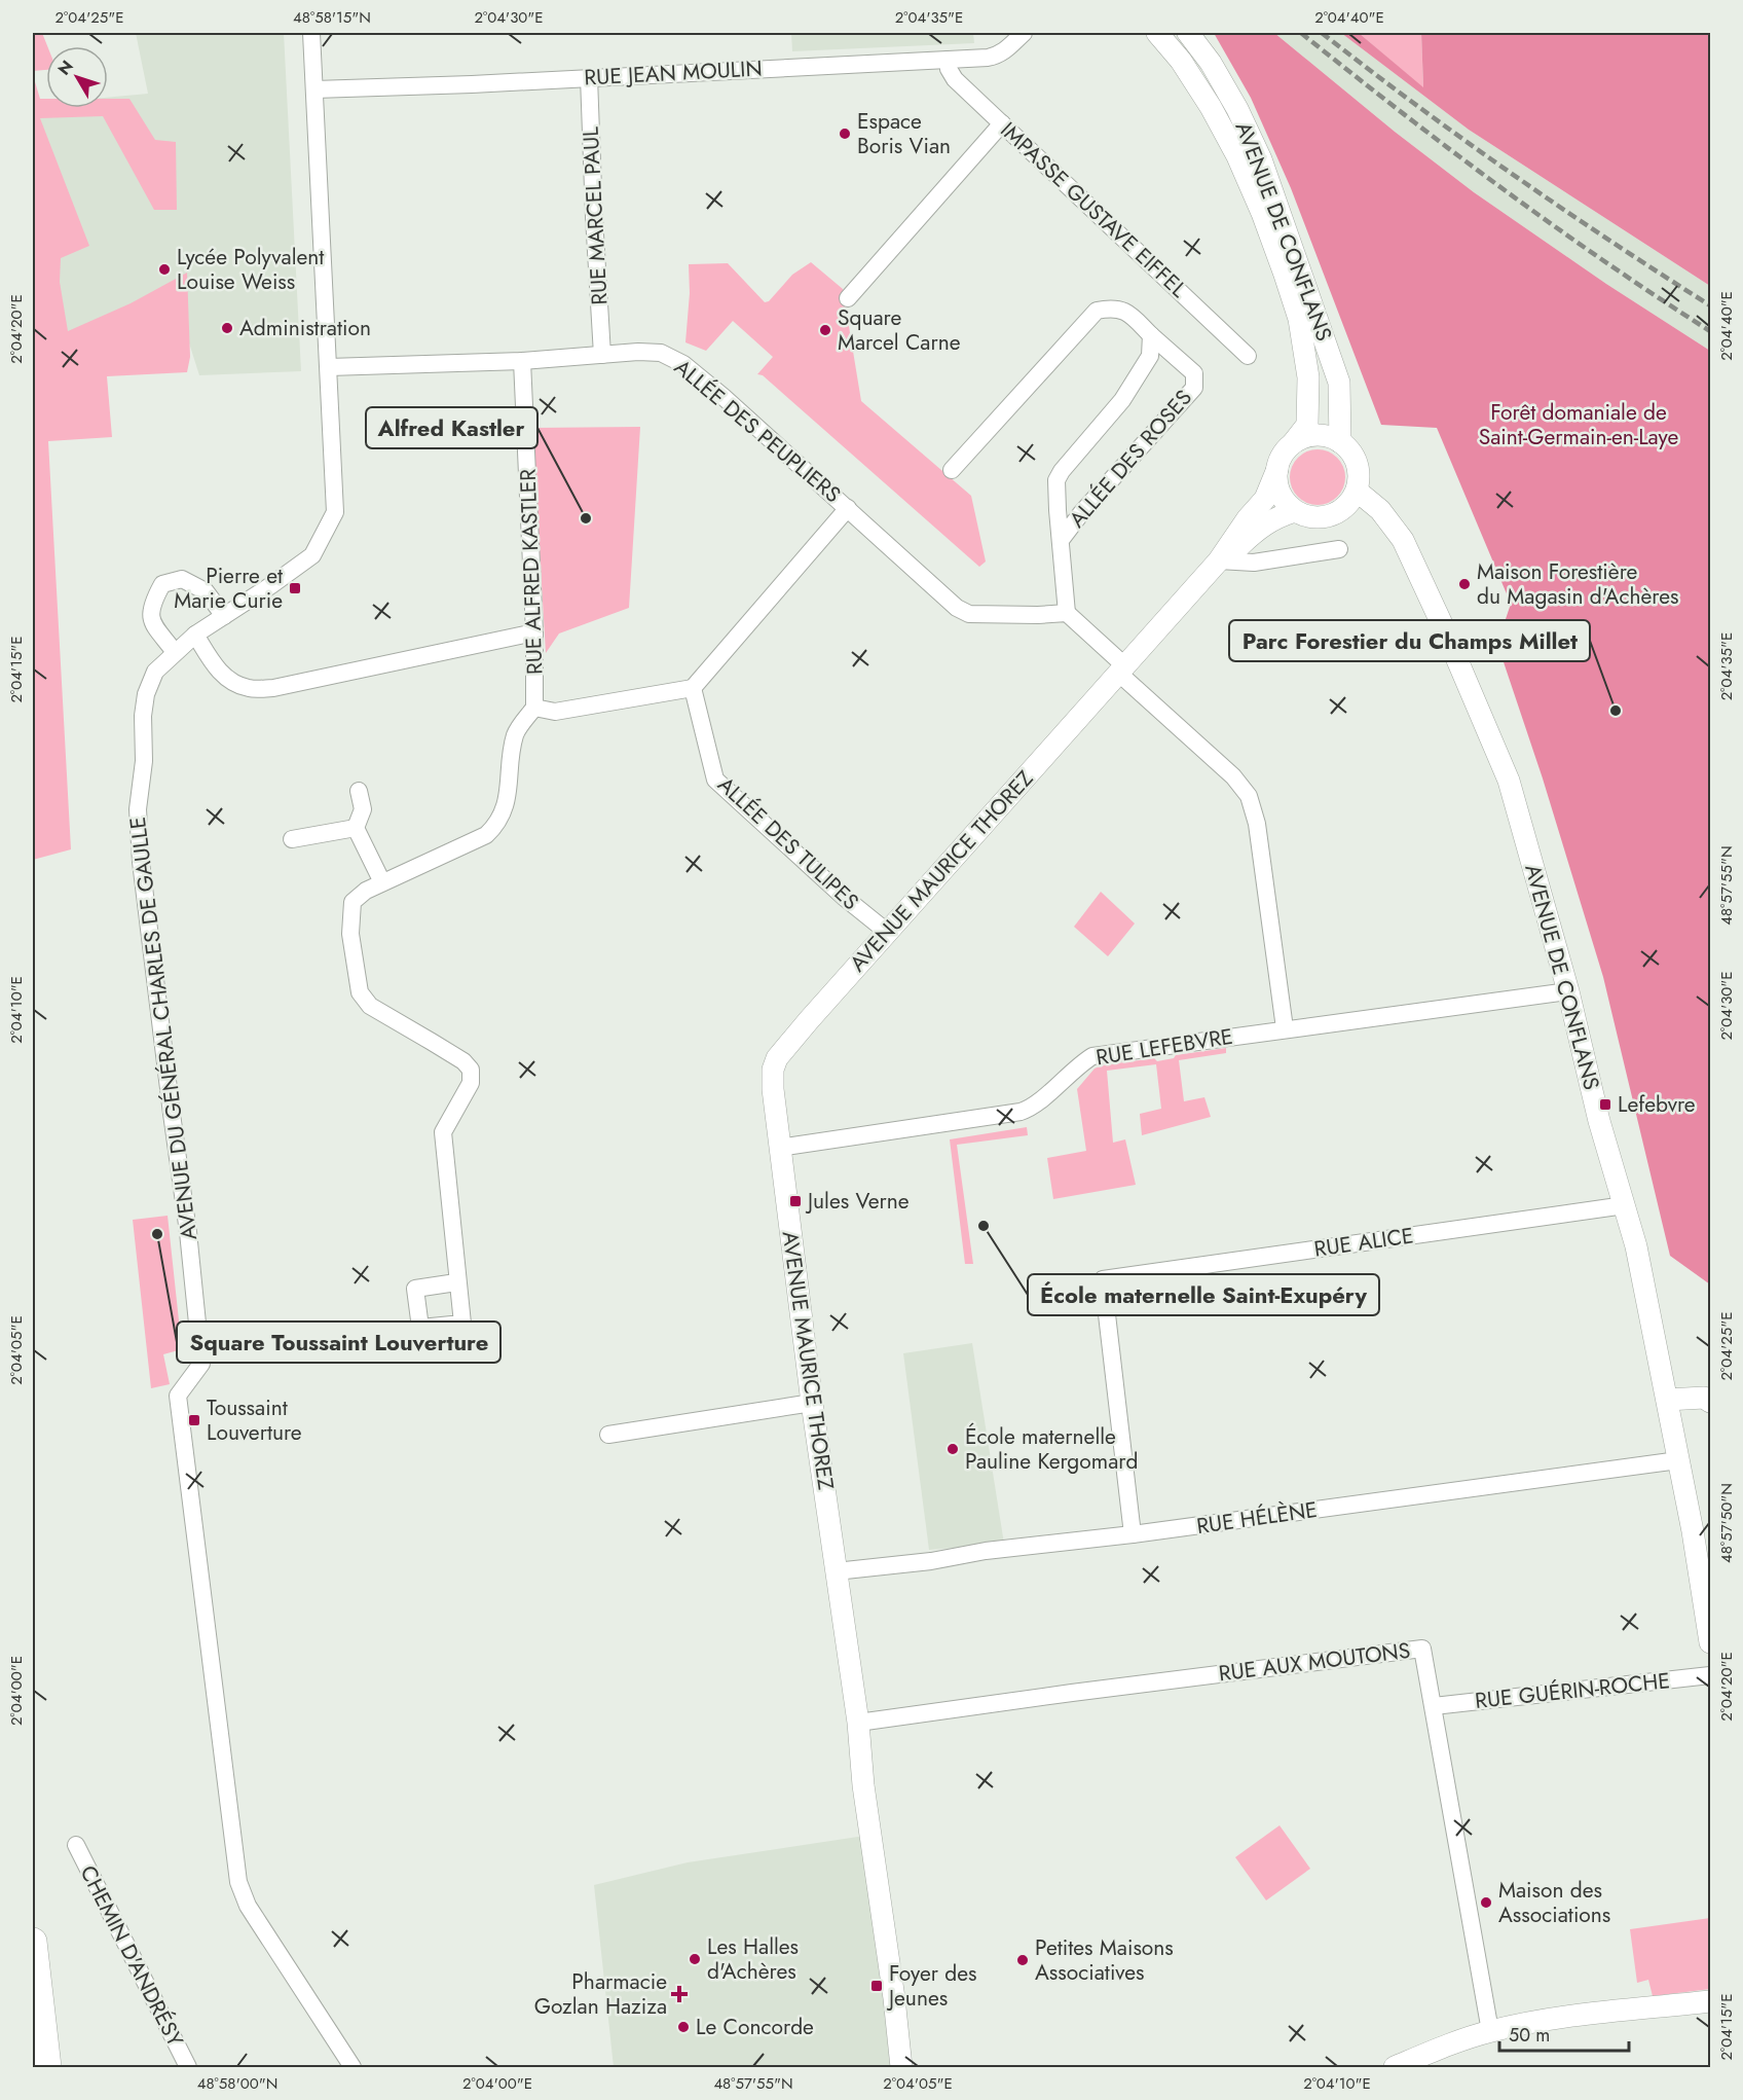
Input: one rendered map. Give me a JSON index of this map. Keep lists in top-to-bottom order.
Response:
{
  "streets": {
    "street": [
      "RUE JEAN MOULIN",
      "IMPASSE GUSTAVE EIFFEL",
      "RUE MARCEL PAUL",
      "AVENUE DE CONFLANS",
      "ALLÉE DES PEUPLIERS",
      "ALLÉE DES ROSES",
      "RUE ALFRED KASTLER",
      "ALLÉE DES TULIPES",
      "AVENUE MAURICE THOREZ",
      "AVENUE DU GÉNÉRAL CHARLES DE GAULLE",
      "RUE LEFEBVRE",
      "RUE ALICE",
      "RUE HÉLÈNE",
      "RUE AUX MOUTONS",
      "RUE GUÉRIN-ROCHE",
      "CHEMIN D'ANDRÉSY"
    ]
  },
  "crossings": [
    ["RUE JEAN MOULIN", "IMPASSE GUSTAVE EIFFEL"],
    ["RUE JEAN MOULIN", "RUE MARCEL PAUL"],
    ["RUE JEAN MOULIN", "AVENUE DU GÉNÉRAL CHARLES DE GAULLE"],
    ["RUE MARCEL PAUL", "ALLÉE DES PEUPLIERS"],
    ["AVENUE DE CONFLANS", "AVENUE MAURICE THOREZ"],
    ["AVENUE DE CONFLANS", "RUE LEFEBVRE"],
    ["AVENUE DE CONFLANS", "RUE ALICE"],
    ["AVENUE DE CONFLANS", "RUE HÉLÈNE"],
    ["ALLÉE DES PEUPLIERS", "ALLÉE DES ROSES"],
    ["ALLÉE DES PEUPLIERS", "RUE ALFRED KASTLER"],
    ["ALLÉE DES PEUPLIERS", "AVENUE DU GÉNÉRAL CHARLES DE GAULLE"],
    ["ALLÉE DES TULIPES", "AVENUE MAURICE THOREZ"],
    ["AVENUE MAURICE THOREZ", "RUE LEFEBVRE"],
    ["AVENUE MAURICE THOREZ", "RUE HÉLÈNE"],
    ["AVENUE MAURICE THOREZ", "RUE AUX MOUTONS"],
    ["RUE ALICE", "RUE HÉLÈNE"],
    ["RUE AUX MOUTONS", "RUE GUÉRIN-ROCHE"]
  ],
  "parks": ["Forêt domaniale de Saint-Germain-en-Laye"],
  "places": {
    "other": [
      "Espace Boris Vian",
      "Lycée Polyvalent Louise Weiss",
      "Administration",
      "Square Marcel Carne",
      "Alfred Kastler",
      "Maison Forestière du Magasin d'Achères",
      "Parc Forestier du Champs Millet",
      "École maternelle Saint-Exupéry",
      "Square Toussaint Louverture",
      "École maternelle Pauline Kergomard",
      "Maison des Associations",
      "Les Halles d'Achères",
      "Petites Maisons Associatives",
      "Le Concorde"
    ],
    "transit": [
      "Pierre et Marie Curie",
      "Lefebvre",
      "Jules Verne",
      "Toussaint Louverture",
      "Foyer des Jeunes"
    ],
    "health": ["Pharmacie Gozlan Haziza"]
  },
  "scale_bar": "50 m",
  "north": "top left",
  "coordinates": [
    "2°04'25\"E",
    "48°58'15\"N",
    "2°04'30\"E",
    "2°04'35\"E",
    "2°04'40\"E",
    "2°04'20\"E",
    "2°04'15\"E",
    "48°57'55\"N",
    "2°04'10\"E",
    "2°04'05\"E",
    "48°57'50\"N",
    "2°04'00\"E",
    "48°58'00\"N"
  ]
}
